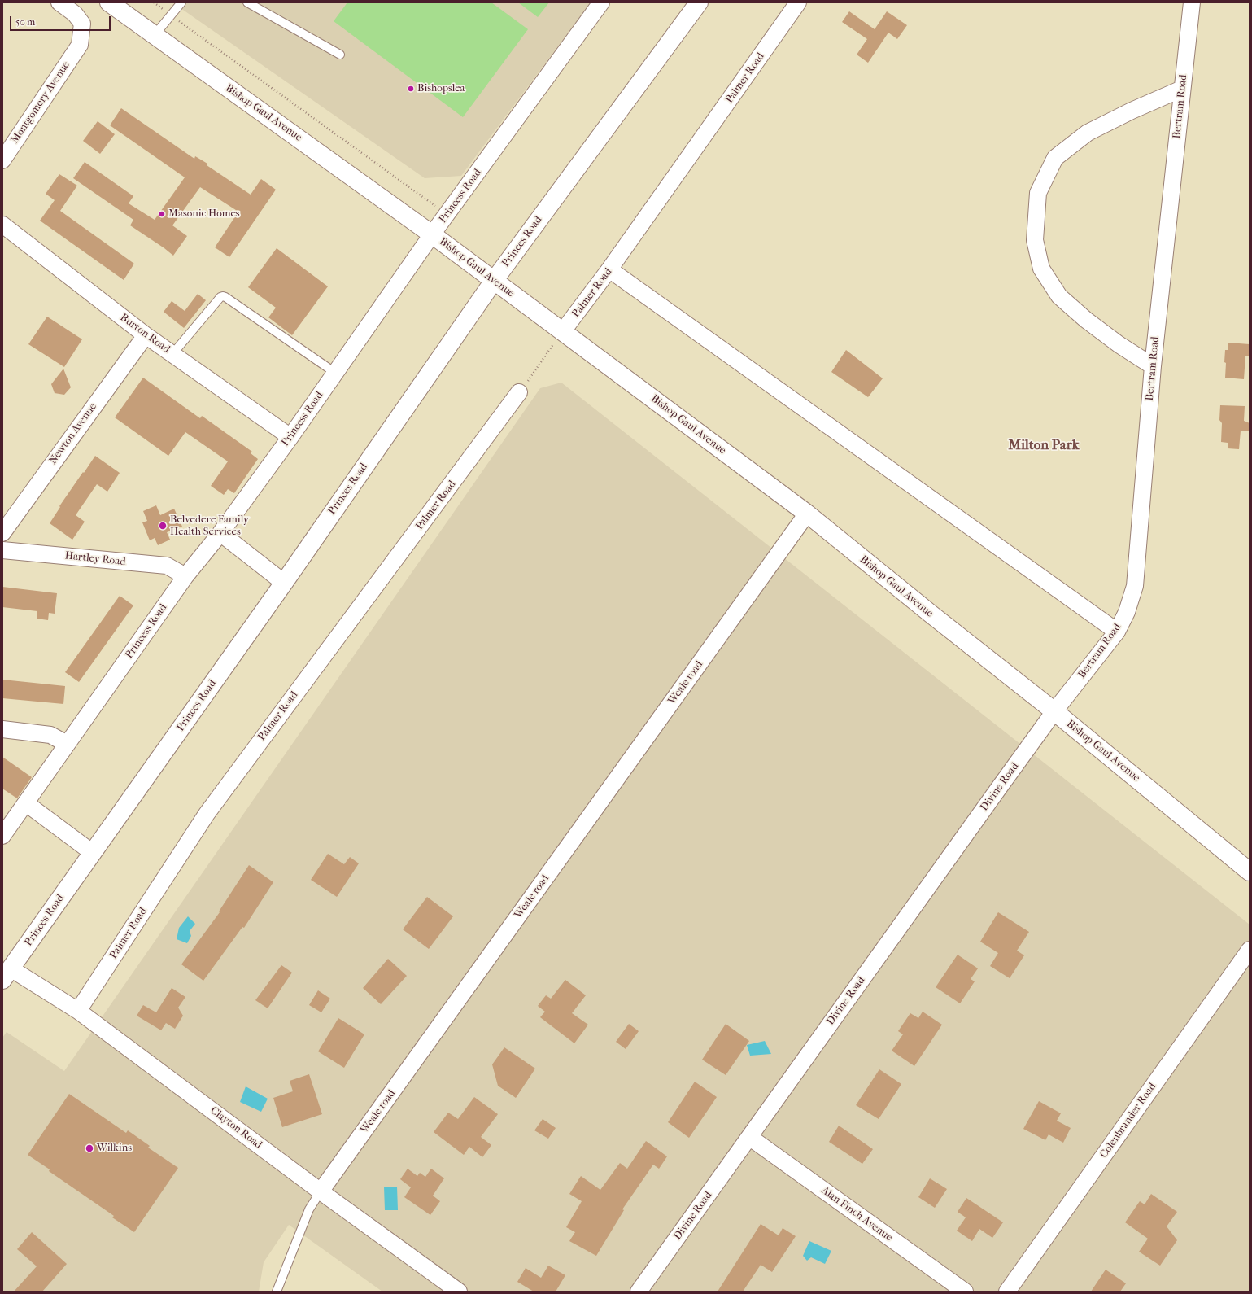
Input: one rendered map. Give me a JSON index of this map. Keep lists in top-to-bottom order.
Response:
{
  "streets": {
    "main road": ["Bishop Gaul Avenue", "Princes Road"],
    "street": [
      "Palmer Road",
      "Montgomery Avenue",
      "Bertram Road",
      "Princess Road",
      "Burton Road",
      "Newton Avenue",
      "Hartley Road",
      "Weale road",
      "Divine Road",
      "Colenbrander Road",
      "Clayton Road",
      "Alan Finch Avenue"
    ]
  },
  "crossings": [
    ["Palmer Road", "Bishop Gaul Avenue"],
    ["Palmer Road", "Clayton Road"],
    ["Bertram Road", "Bishop Gaul Avenue"],
    ["Bertram Road", "Divine Road"],
    ["Bishop Gaul Avenue", "Princess Road"],
    ["Bishop Gaul Avenue", "Princes Road"],
    ["Bishop Gaul Avenue", "Weale road"],
    ["Bishop Gaul Avenue", "Divine Road"],
    ["Princess Road", "Burton Road"],
    ["Princess Road", "Hartley Road"],
    ["Princes Road", "Clayton Road"],
    ["Burton Road", "Newton Avenue"],
    ["Weale road", "Clayton Road"],
    ["Divine Road", "Alan Finch Avenue"]
  ],
  "districts": ["Milton Park"],
  "places": [
    "Bishopslea",
    "Masonic Homes",
    "Belvedere Family Health Services",
    "Wilkins"
  ],
  "scale_bar": "50 m"
}
